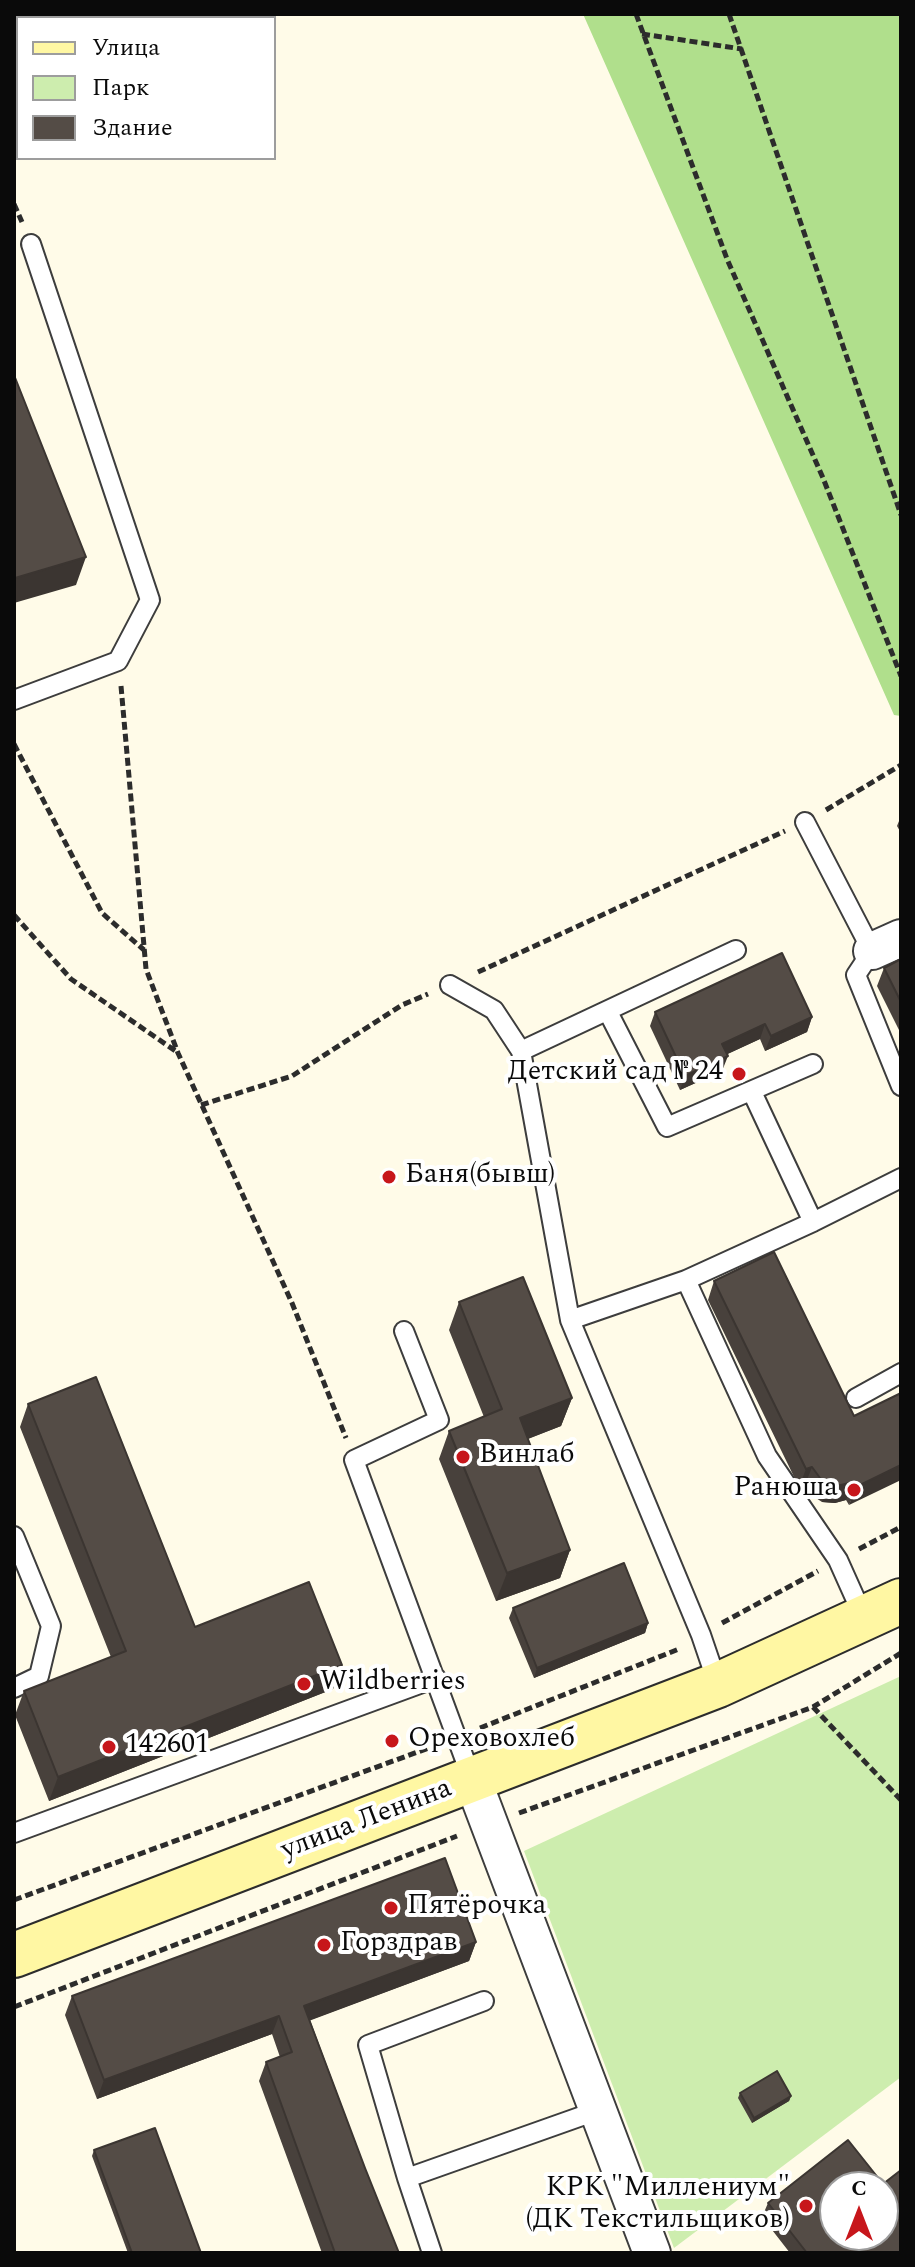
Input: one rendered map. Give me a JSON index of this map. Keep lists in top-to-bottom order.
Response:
{
  "streets": {
    "street": ["улица Ленина"]
  },
  "places": [
    "Детский сад № 24",
    "Баня(бывш)",
    "Винлаб",
    "Ранюша",
    "Wildberries",
    "Ореховохлеб",
    "142601",
    "Пятёрочка",
    "Горздрав",
    "КРК \"Миллениум\" (ДК Текстильщиков)"
  ],
  "legend": ["Улица", "Парк", "Здание"],
  "north": "top"
}
